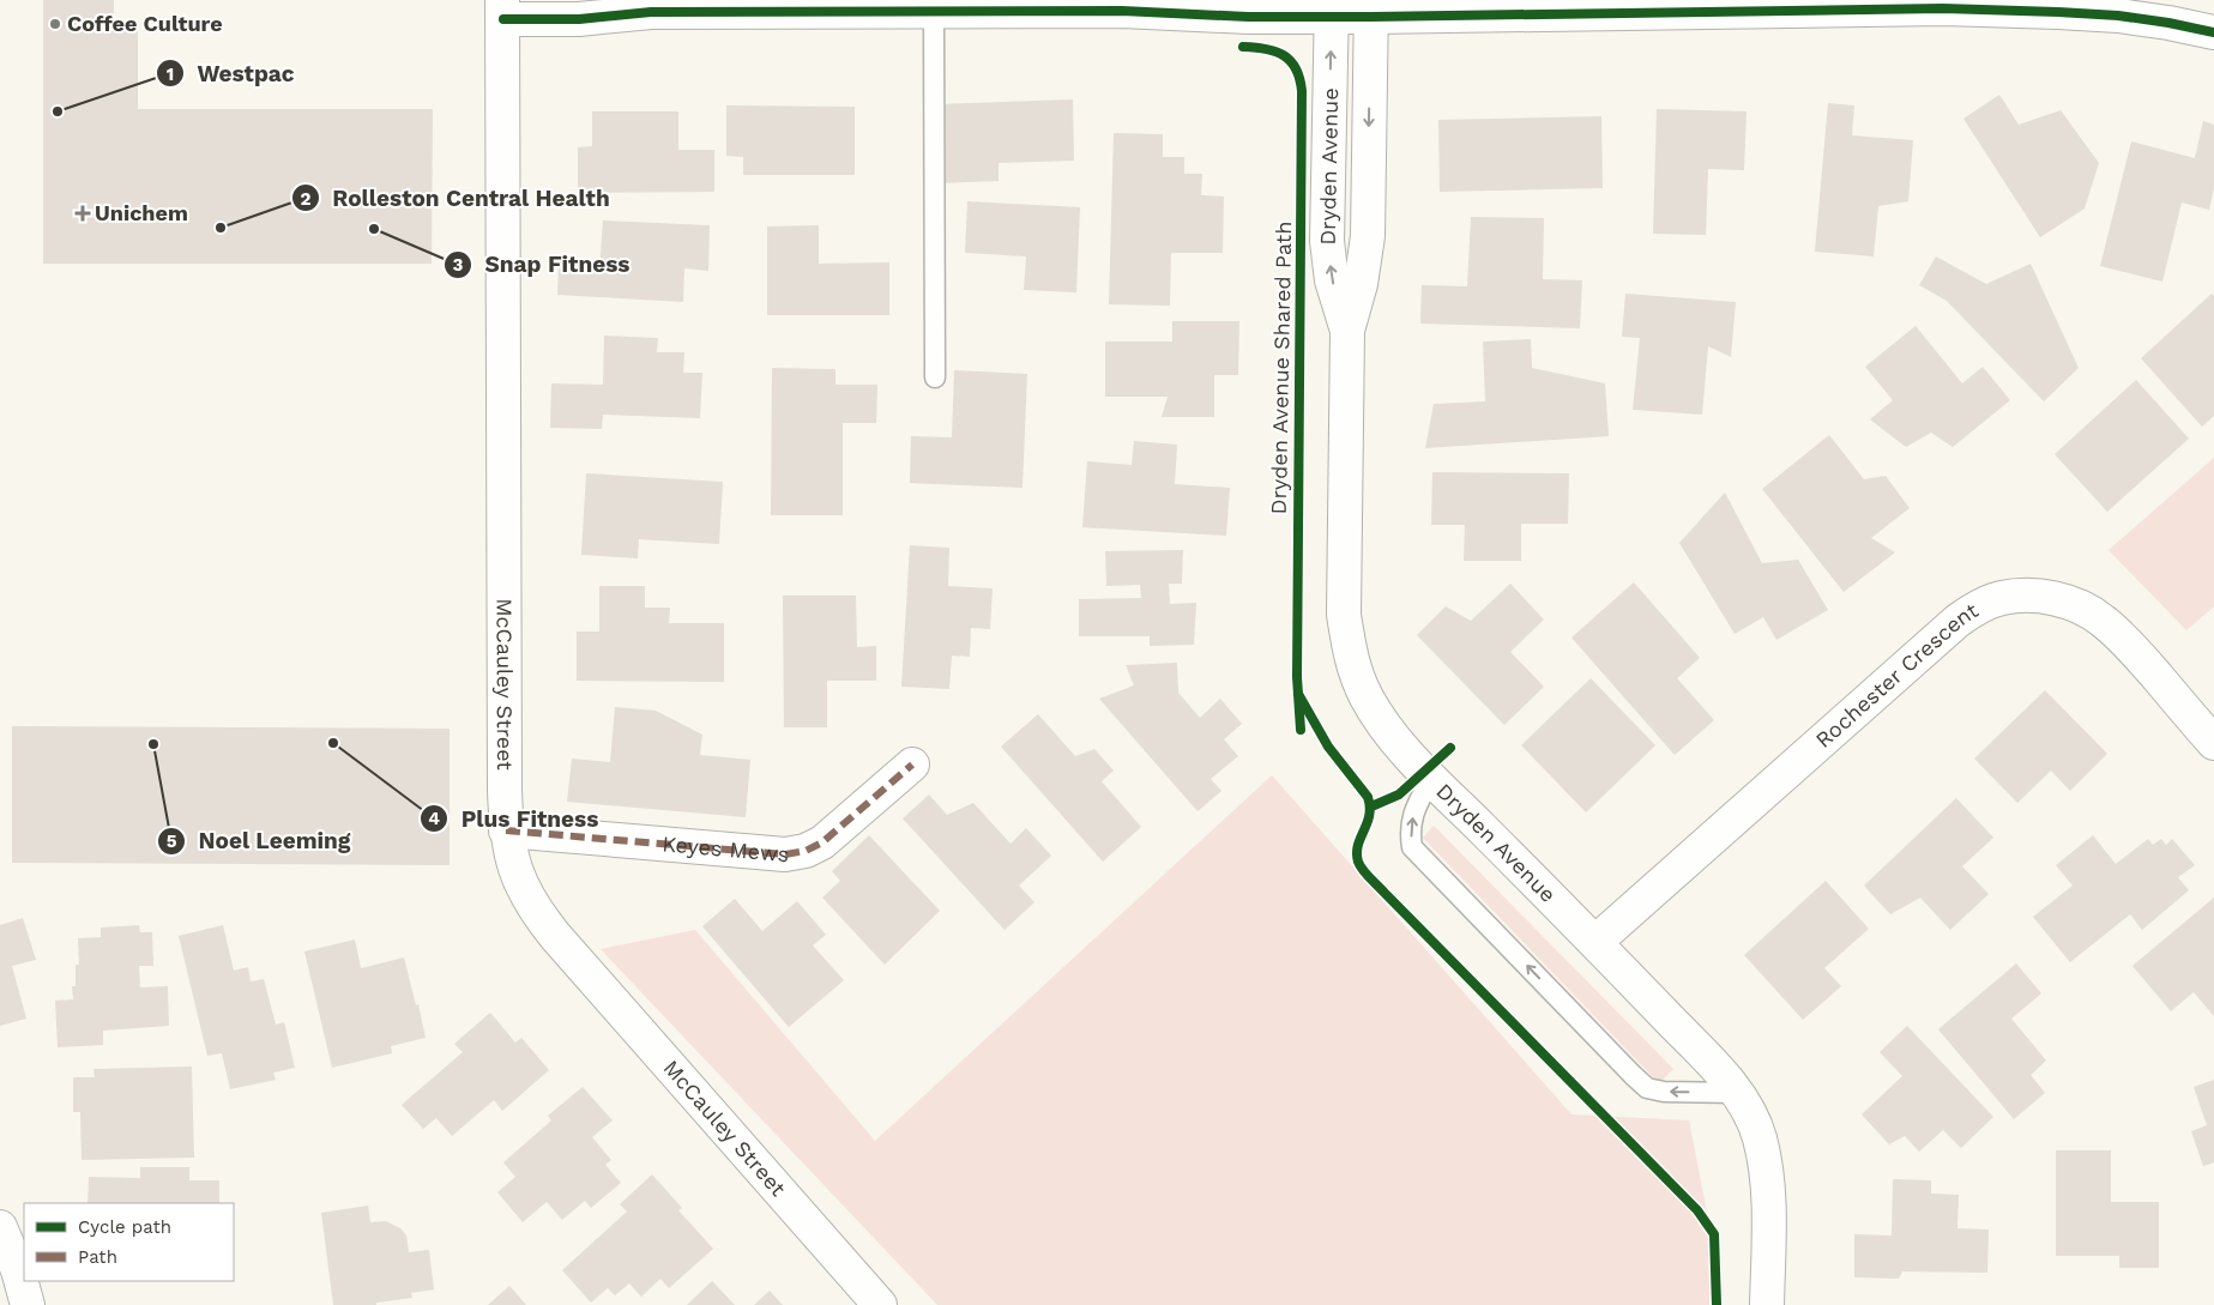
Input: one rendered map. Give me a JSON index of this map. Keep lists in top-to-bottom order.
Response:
{
  "streets": {
    "street": [
      "Dryden Avenue",
      "Rochester Crescent",
      "McCauley Street",
      "Keyes Mews"
    ],
    "cycle path": ["Dryden Avenue Shared Path"]
  },
  "crossings": [
    ["Dryden Avenue", "Rochester Crescent"],
    ["McCauley Street", "Keyes Mews"]
  ],
  "places": {
    "other": [
      "Coffee Culture",
      "Westpac",
      "Rolleston Central Health",
      "Snap Fitness",
      "Plus Fitness",
      "Noel Leeming"
    ],
    "health": ["Unichem"]
  },
  "legend": ["Cycle path", "Path"]
}
